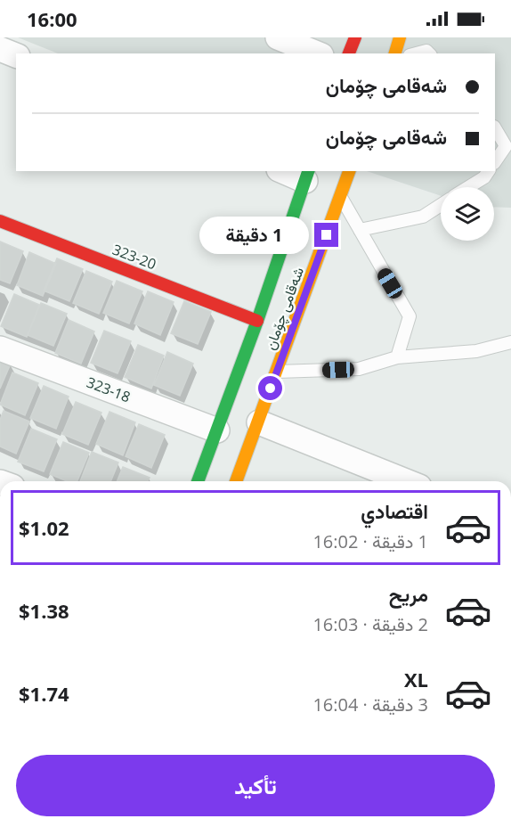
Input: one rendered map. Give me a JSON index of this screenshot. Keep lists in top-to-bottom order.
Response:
{
  "streets": {
    "street": ["323-20", "شەقامی چۆمان", "323-18"]
  },
  "crossings": [
    ["323-20", "شەقامی چۆمان"],
    ["شەقامی چۆمان", "323-18"]
  ],
  "page": {
    "status": "16:00",
    "banner": ["شەقامی چۆمان", "شەقامی چۆمان"],
    "bubble": "1 دقيقة",
    "list": [
      {
        "name": "اقتصادي",
        "note": "1 دقيقة · 16:02",
        "value": "$1.02"
      },
      {
        "name": "مريح",
        "note": "2 دقيقة · 16:03",
        "value": "$1.38"
      },
      {
        "name": "XL",
        "note": "3 دقيقة · 16:04",
        "value": "$1.74"
      }
    ],
    "buttons": "تأكيد"
  }
}
